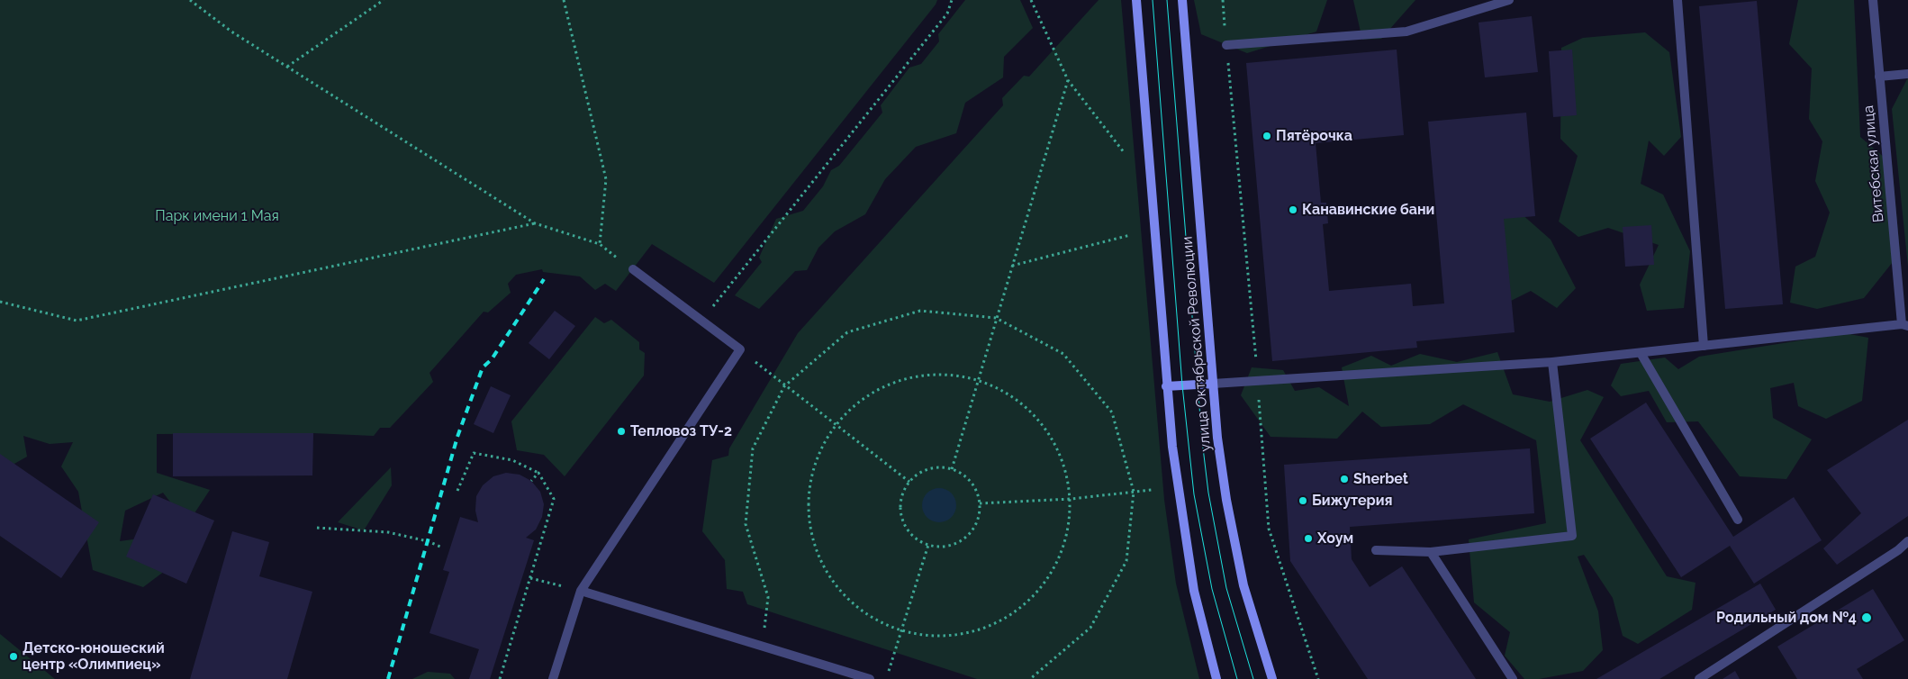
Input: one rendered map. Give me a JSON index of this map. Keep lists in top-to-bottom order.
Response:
{
  "streets": {
    "main road": ["улица Октябрьской Революции"],
    "street": ["Витебская улица"]
  },
  "parks": ["Парк имени 1 Мая"],
  "places": [
    "Пятёрочка",
    "Канавинские бани",
    "Тепловоз ТУ-2",
    "Sherbet",
    "Бижутерия",
    "Хоум",
    "Родильный дом №4",
    "Детско-юношеский центр «Олимпиец»"
  ]
}
